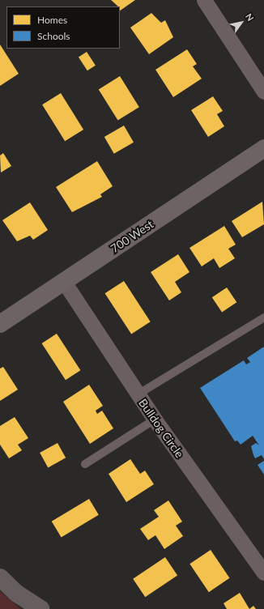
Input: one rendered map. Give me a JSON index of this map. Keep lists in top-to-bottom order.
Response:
{
  "streets": {
    "main road": ["700 West"],
    "street": ["Bulldog Circle"]
  },
  "crossings": [
    ["700 West", "Bulldog Circle"]
  ],
  "legend": ["Homes", "Schools"],
  "north": "top right"
}
